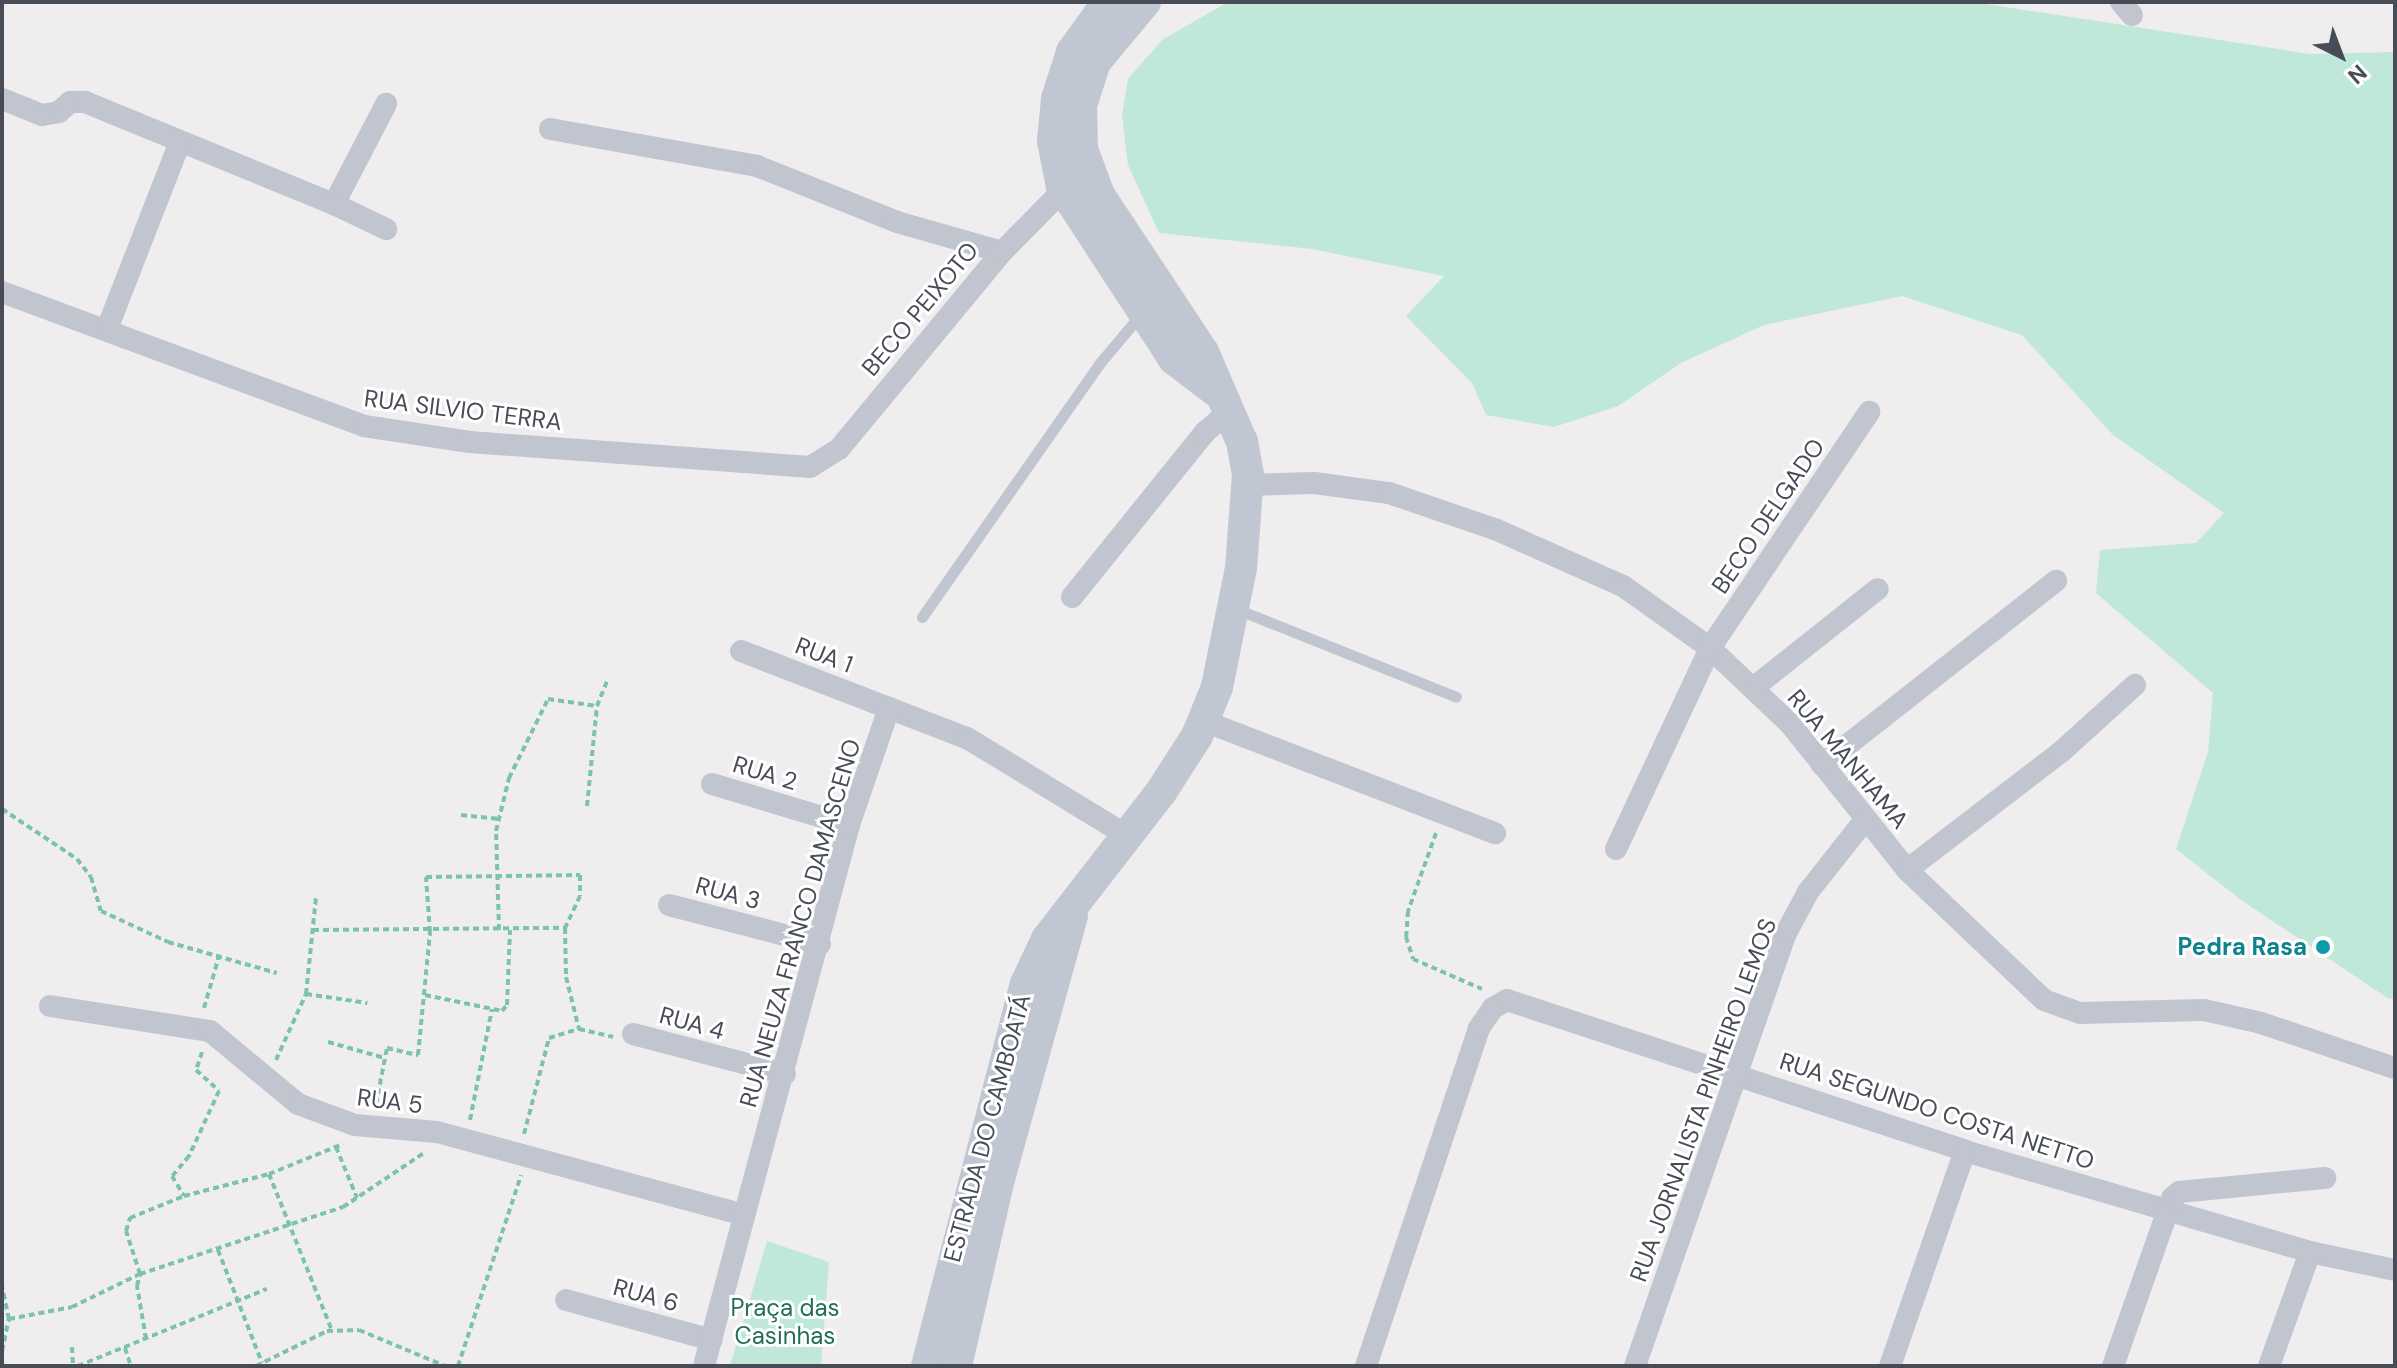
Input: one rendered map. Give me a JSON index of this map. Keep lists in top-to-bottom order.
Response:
{
  "streets": {
    "main road": ["ESTRADA DO CAMBOATÁ"],
    "street": [
      "BECO PEIXOTO",
      "RUA SILVIO TERRA",
      "BECO DELGADO",
      "RUA 1",
      "RUA MANHAMA",
      "RUA 2",
      "RUA 3",
      "RUA NEUZA FRANCO DAMASCENO",
      "RUA 4",
      "RUA JORNALISTA PINHEIRO LEMOS",
      "RUA 5",
      "RUA SEGUNDO COSTA NETTO",
      "RUA 6"
    ]
  },
  "crossings": [
    ["BECO PEIXOTO", "RUA SILVIO TERRA"],
    ["BECO PEIXOTO", "ESTRADA DO CAMBOATÁ"],
    ["BECO DELGADO", "RUA MANHAMA"],
    ["RUA 1", "RUA NEUZA FRANCO DAMASCENO"],
    ["RUA MANHAMA", "RUA JORNALISTA PINHEIRO LEMOS"],
    ["RUA MANHAMA", "ESTRADA DO CAMBOATÁ"],
    ["RUA 2", "RUA NEUZA FRANCO DAMASCENO"],
    ["RUA 3", "RUA NEUZA FRANCO DAMASCENO"],
    ["RUA NEUZA FRANCO DAMASCENO", "RUA 4"],
    ["RUA NEUZA FRANCO DAMASCENO", "RUA 5"],
    ["RUA NEUZA FRANCO DAMASCENO", "RUA 6"],
    ["RUA JORNALISTA PINHEIRO LEMOS", "RUA SEGUNDO COSTA NETTO"]
  ],
  "parks": ["Praça das Casinhas"],
  "places": ["Pedra Rasa"],
  "north": "bottom right"
}
